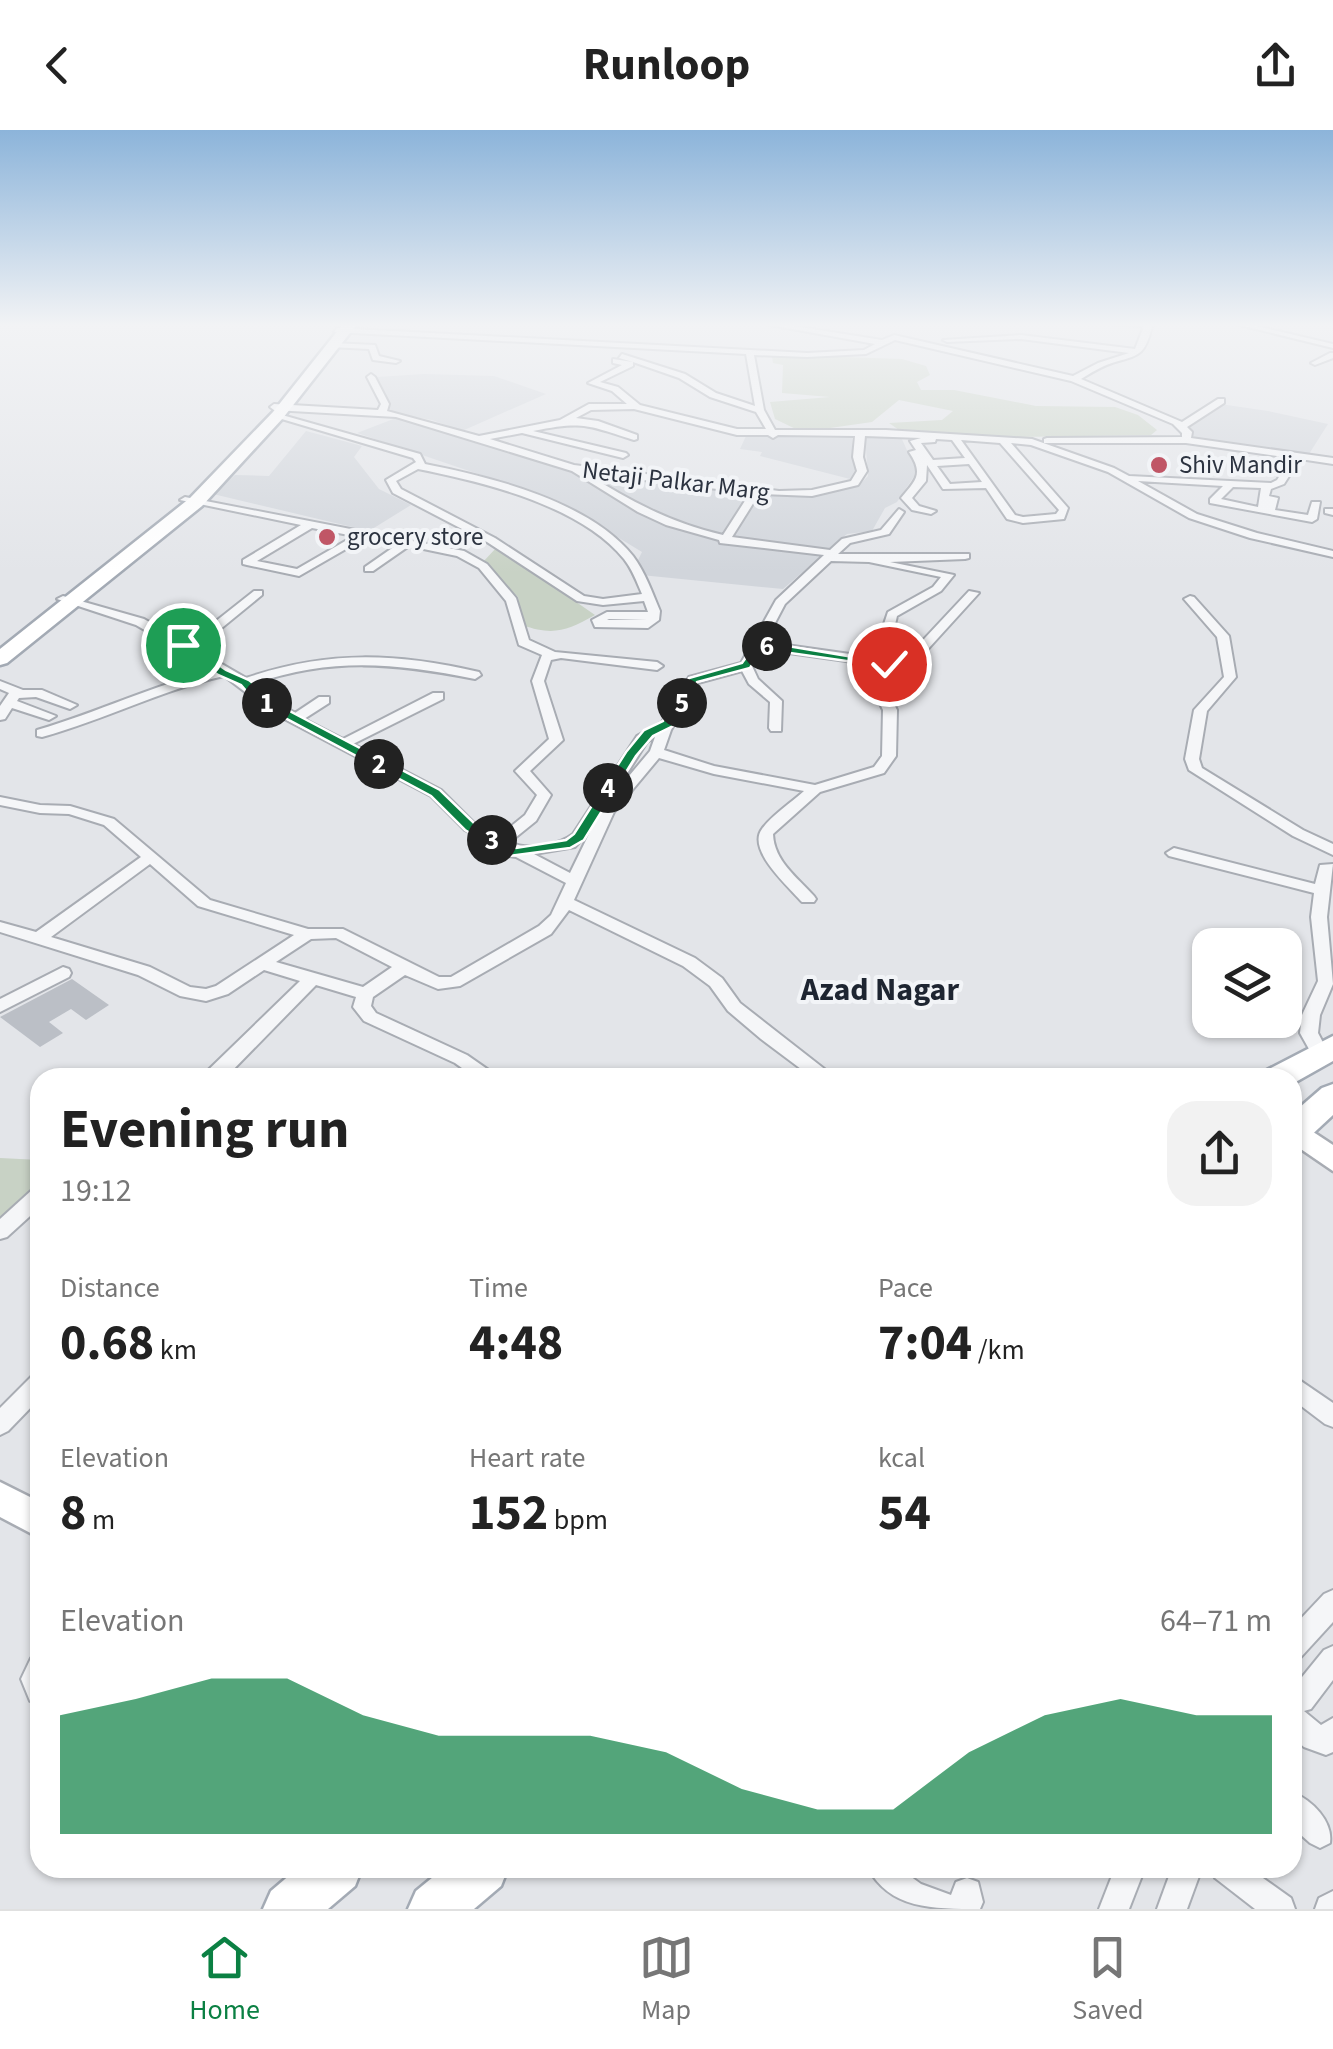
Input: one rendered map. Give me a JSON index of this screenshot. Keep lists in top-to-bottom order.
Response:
{
  "streets": {
    "street": ["Netaji Palkar Marg"]
  },
  "districts": ["Azad Nagar"],
  "places": ["Shiv Mandir", "grocery store"],
  "page": {
    "header": "Runloop",
    "pins": [
      "6",
      "1",
      "5",
      "2",
      "4",
      "3"
    ],
    "heading": ["Evening run", "19:12"],
    "stats": [
      ["Distance", "0.68 km"],
      ["Time", "4:48"],
      ["Pace", "7:04 /km"],
      ["Elevation", "8 m"],
      ["Heart rate", "152 bpm"],
      ["kcal", "54"]
    ],
    "chart": ["Elevation", "64–71 m"],
    "tabs": ["Home", "Map", "Saved"]
  }
}
